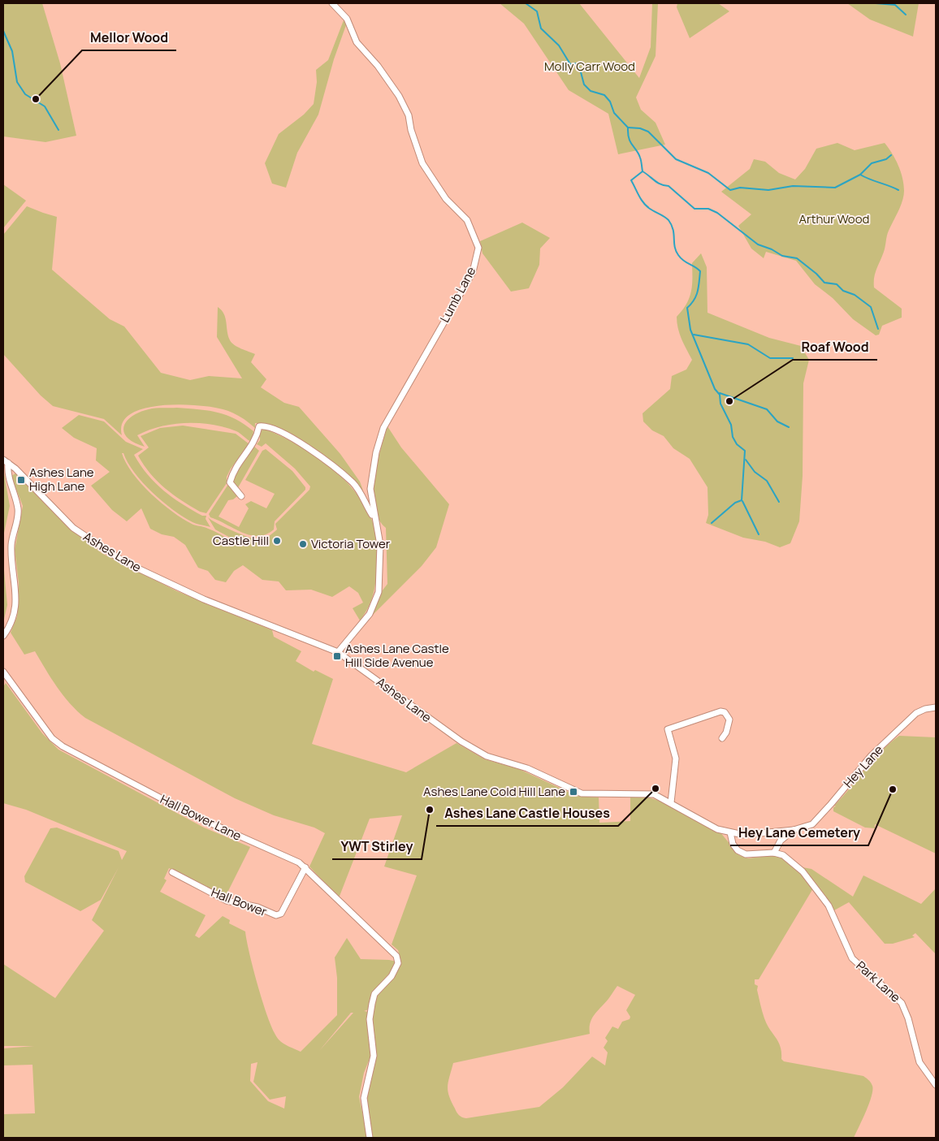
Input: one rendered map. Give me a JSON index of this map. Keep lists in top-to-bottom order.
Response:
{
  "streets": {
    "street": [
      "Lumb Lane",
      "Ashes Lane",
      "Hey Lane",
      "Hall Bower Lane",
      "Hall Bower",
      "Park Lane"
    ]
  },
  "crossings": [
    ["Lumb Lane", "Ashes Lane"],
    ["Ashes Lane", "Hey Lane"],
    ["Hall Bower Lane", "Hall Bower"]
  ],
  "parks": ["Molly Carr Wood", "Arthur Wood"],
  "places": {
    "other": [
      "Mellor Wood",
      "Roaf Wood",
      "Castle Hill",
      "Victoria Tower",
      "Ashes Lane Castle Houses",
      "Hey Lane Cemetery",
      "YWT Stirley"
    ],
    "transit": ["Ashes Lane High Lane", "Ashes Lane Castle Hill Side Avenue", "Ashes Lane Cold Hill Lane"]
  }
}
